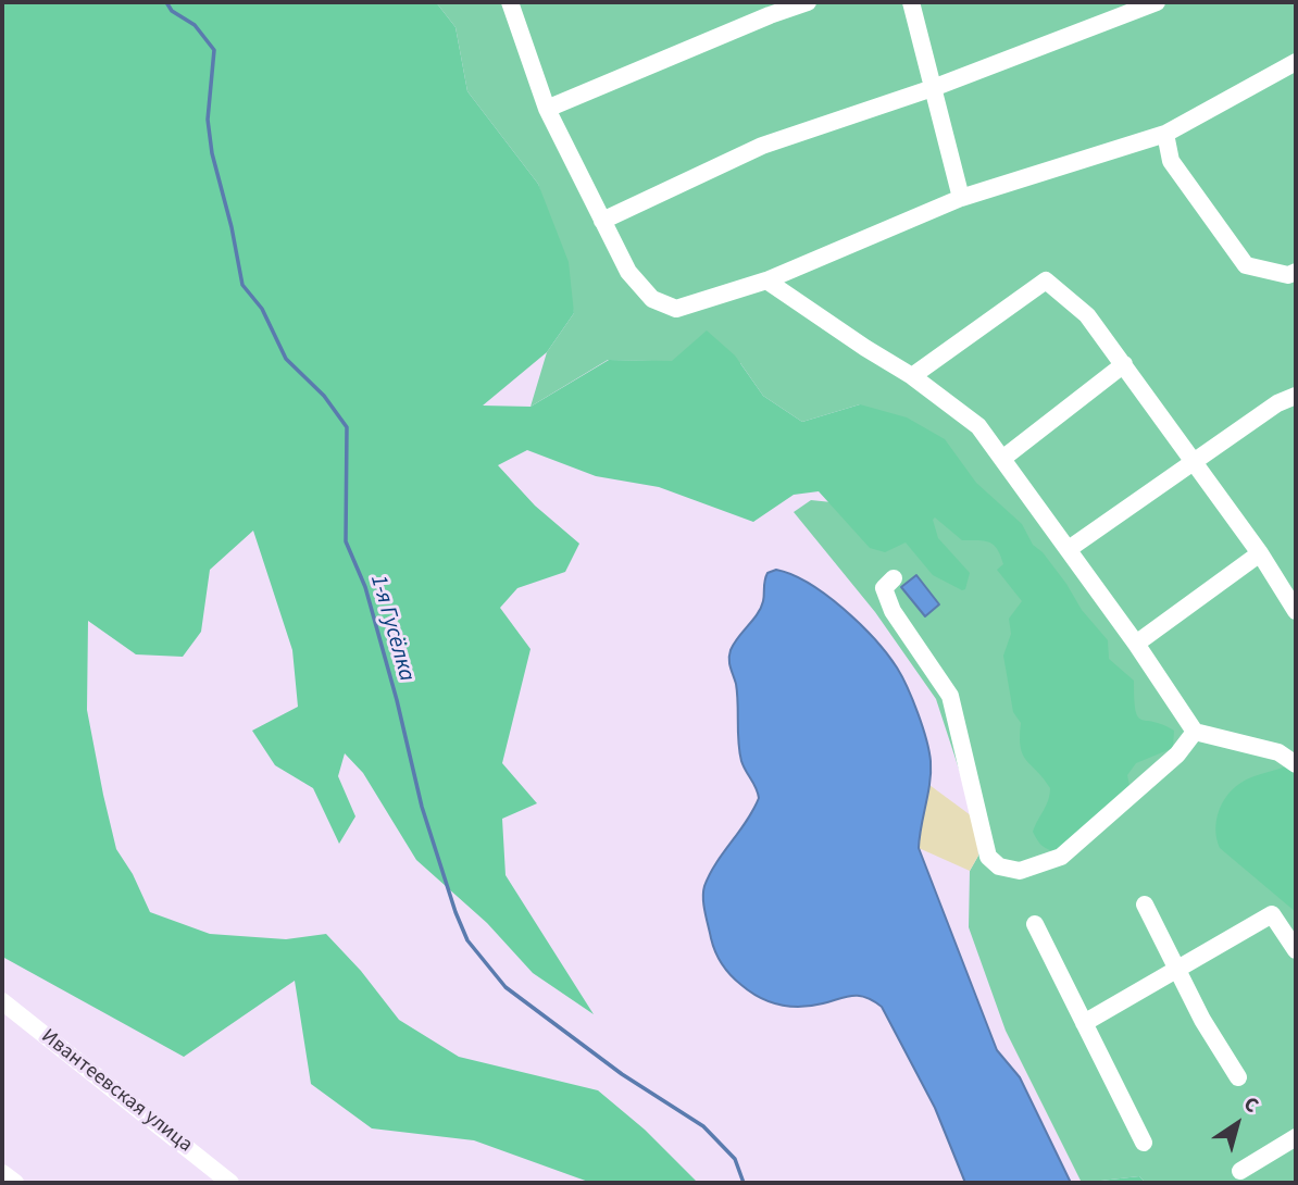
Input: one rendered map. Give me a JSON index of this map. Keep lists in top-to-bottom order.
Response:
{
  "streets": {
    "street": ["Ивантеевская улица"]
  },
  "water": ["1-я Гусёлка"],
  "north": "top right"
}
